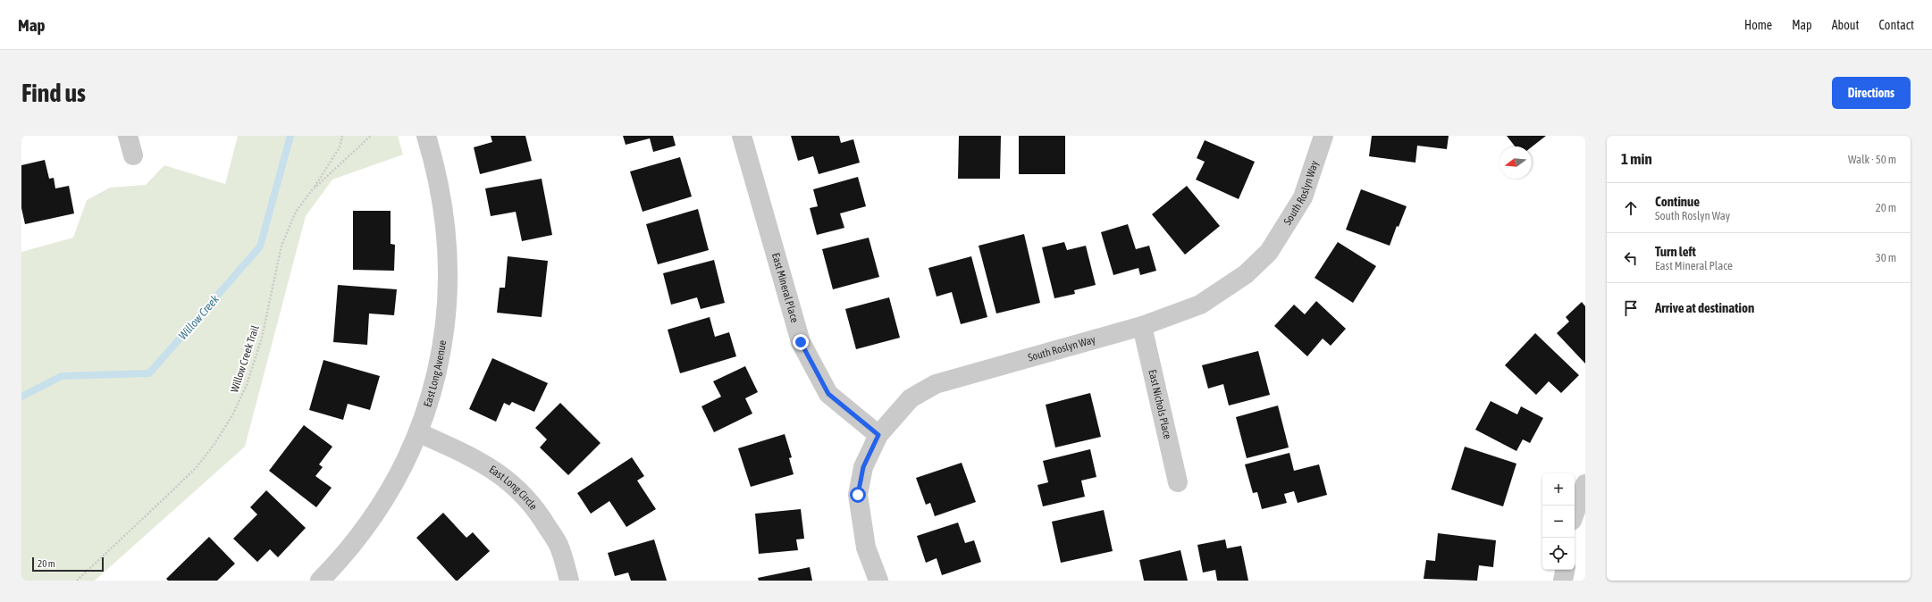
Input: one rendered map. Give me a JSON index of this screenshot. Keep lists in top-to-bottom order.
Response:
{
  "streets": {
    "street": [
      "South Roslyn Way",
      "East Mineral Place",
      "East Long Avenue",
      "East Nichols Place",
      "East Long Circle"
    ],
    "path": ["Willow Creek Trail"]
  },
  "crossings": [
    ["South Roslyn Way", "East Mineral Place"],
    ["South Roslyn Way", "East Nichols Place"],
    ["East Long Avenue", "East Long Circle"]
  ],
  "water": ["Willow Creek"],
  "scale_bar": "20 m",
  "north": "left",
  "page": {
    "header": "Map",
    "nav": [
      "Home",
      "Map",
      "About",
      "Contact"
    ],
    "buttons": "Directions",
    "title": "Find us",
    "heading": ["1 min", "Walk · 50 m"],
    "list": [
      ["Continue", "South Roslyn Way", "20 m"],
      ["Turn left", "East Mineral Place", "30 m"],
      "Arrive at destination"
    ],
    "map_buttons": ["+", "−"],
    "scale": "20 m"
  }
}
